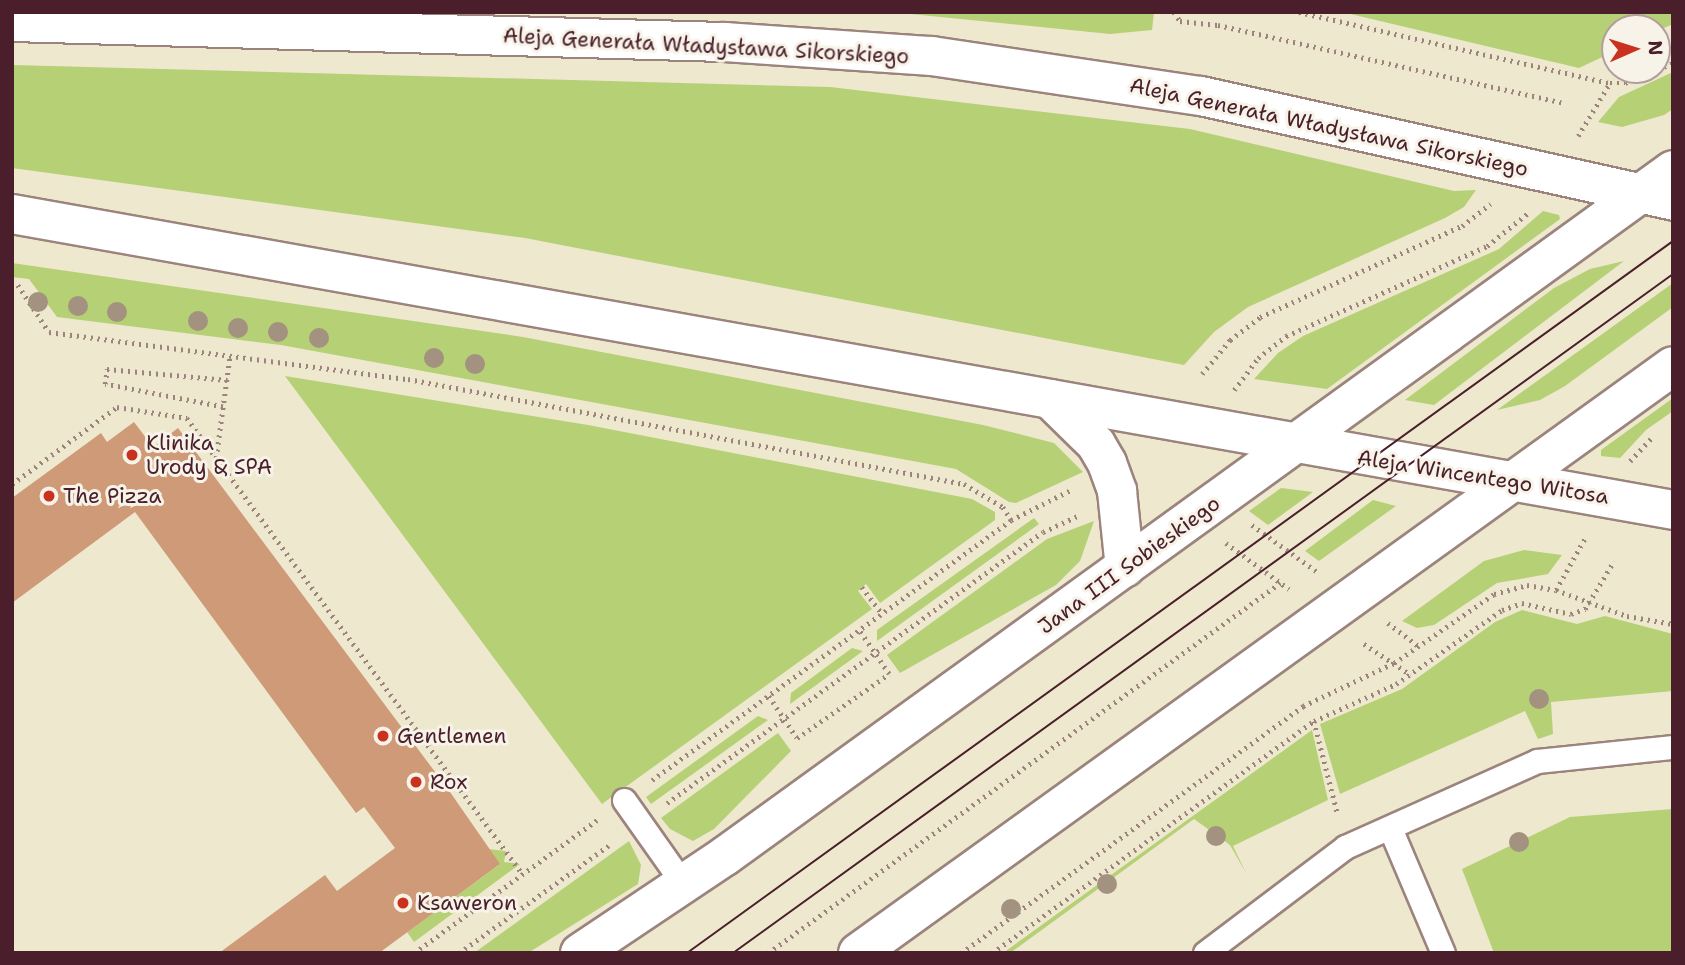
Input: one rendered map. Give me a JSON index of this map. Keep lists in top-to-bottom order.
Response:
{
  "streets": {
    "main road": ["Aleja Generała Władysława Sikorskiego", "Aleja Wincentego Witosa", "Jana III Sobieskiego"]
  },
  "crossings": [
    ["Aleja Generała Władysława Sikorskiego", "Jana III Sobieskiego"],
    ["Aleja Wincentego Witosa", "Jana III Sobieskiego"]
  ],
  "places": [
    "Klinika Urody & SPA",
    "The Pizza",
    "Gentlemen",
    "Rox",
    "Ksaweron"
  ],
  "north": "right"
}
